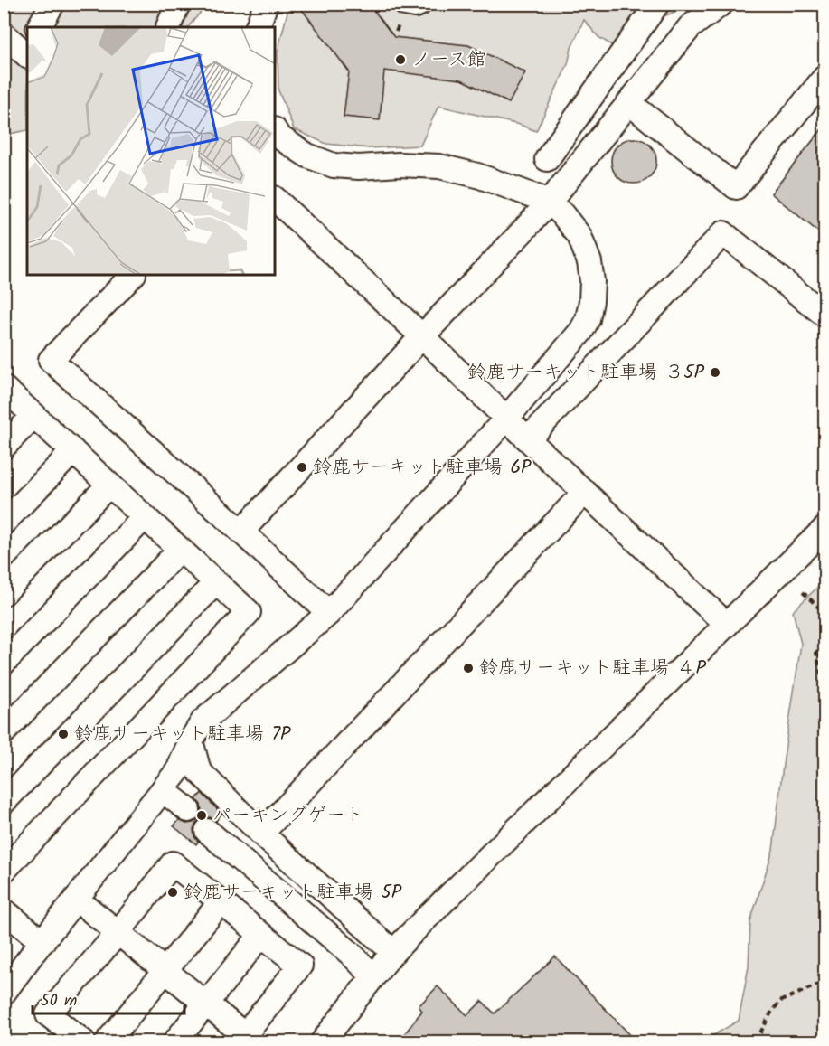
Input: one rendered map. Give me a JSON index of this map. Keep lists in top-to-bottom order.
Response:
{
  "places": [
    "ノース館",
    "鈴鹿サーキット駐車場 ３5P",
    "鈴鹿サーキット駐車場 6P",
    "鈴鹿サーキット駐車場 ４P",
    "鈴鹿サーキット駐車場 7P",
    "パーキングゲート",
    "鈴鹿サーキット駐車場 5P"
  ],
  "scale_bar": "50 m"
}
